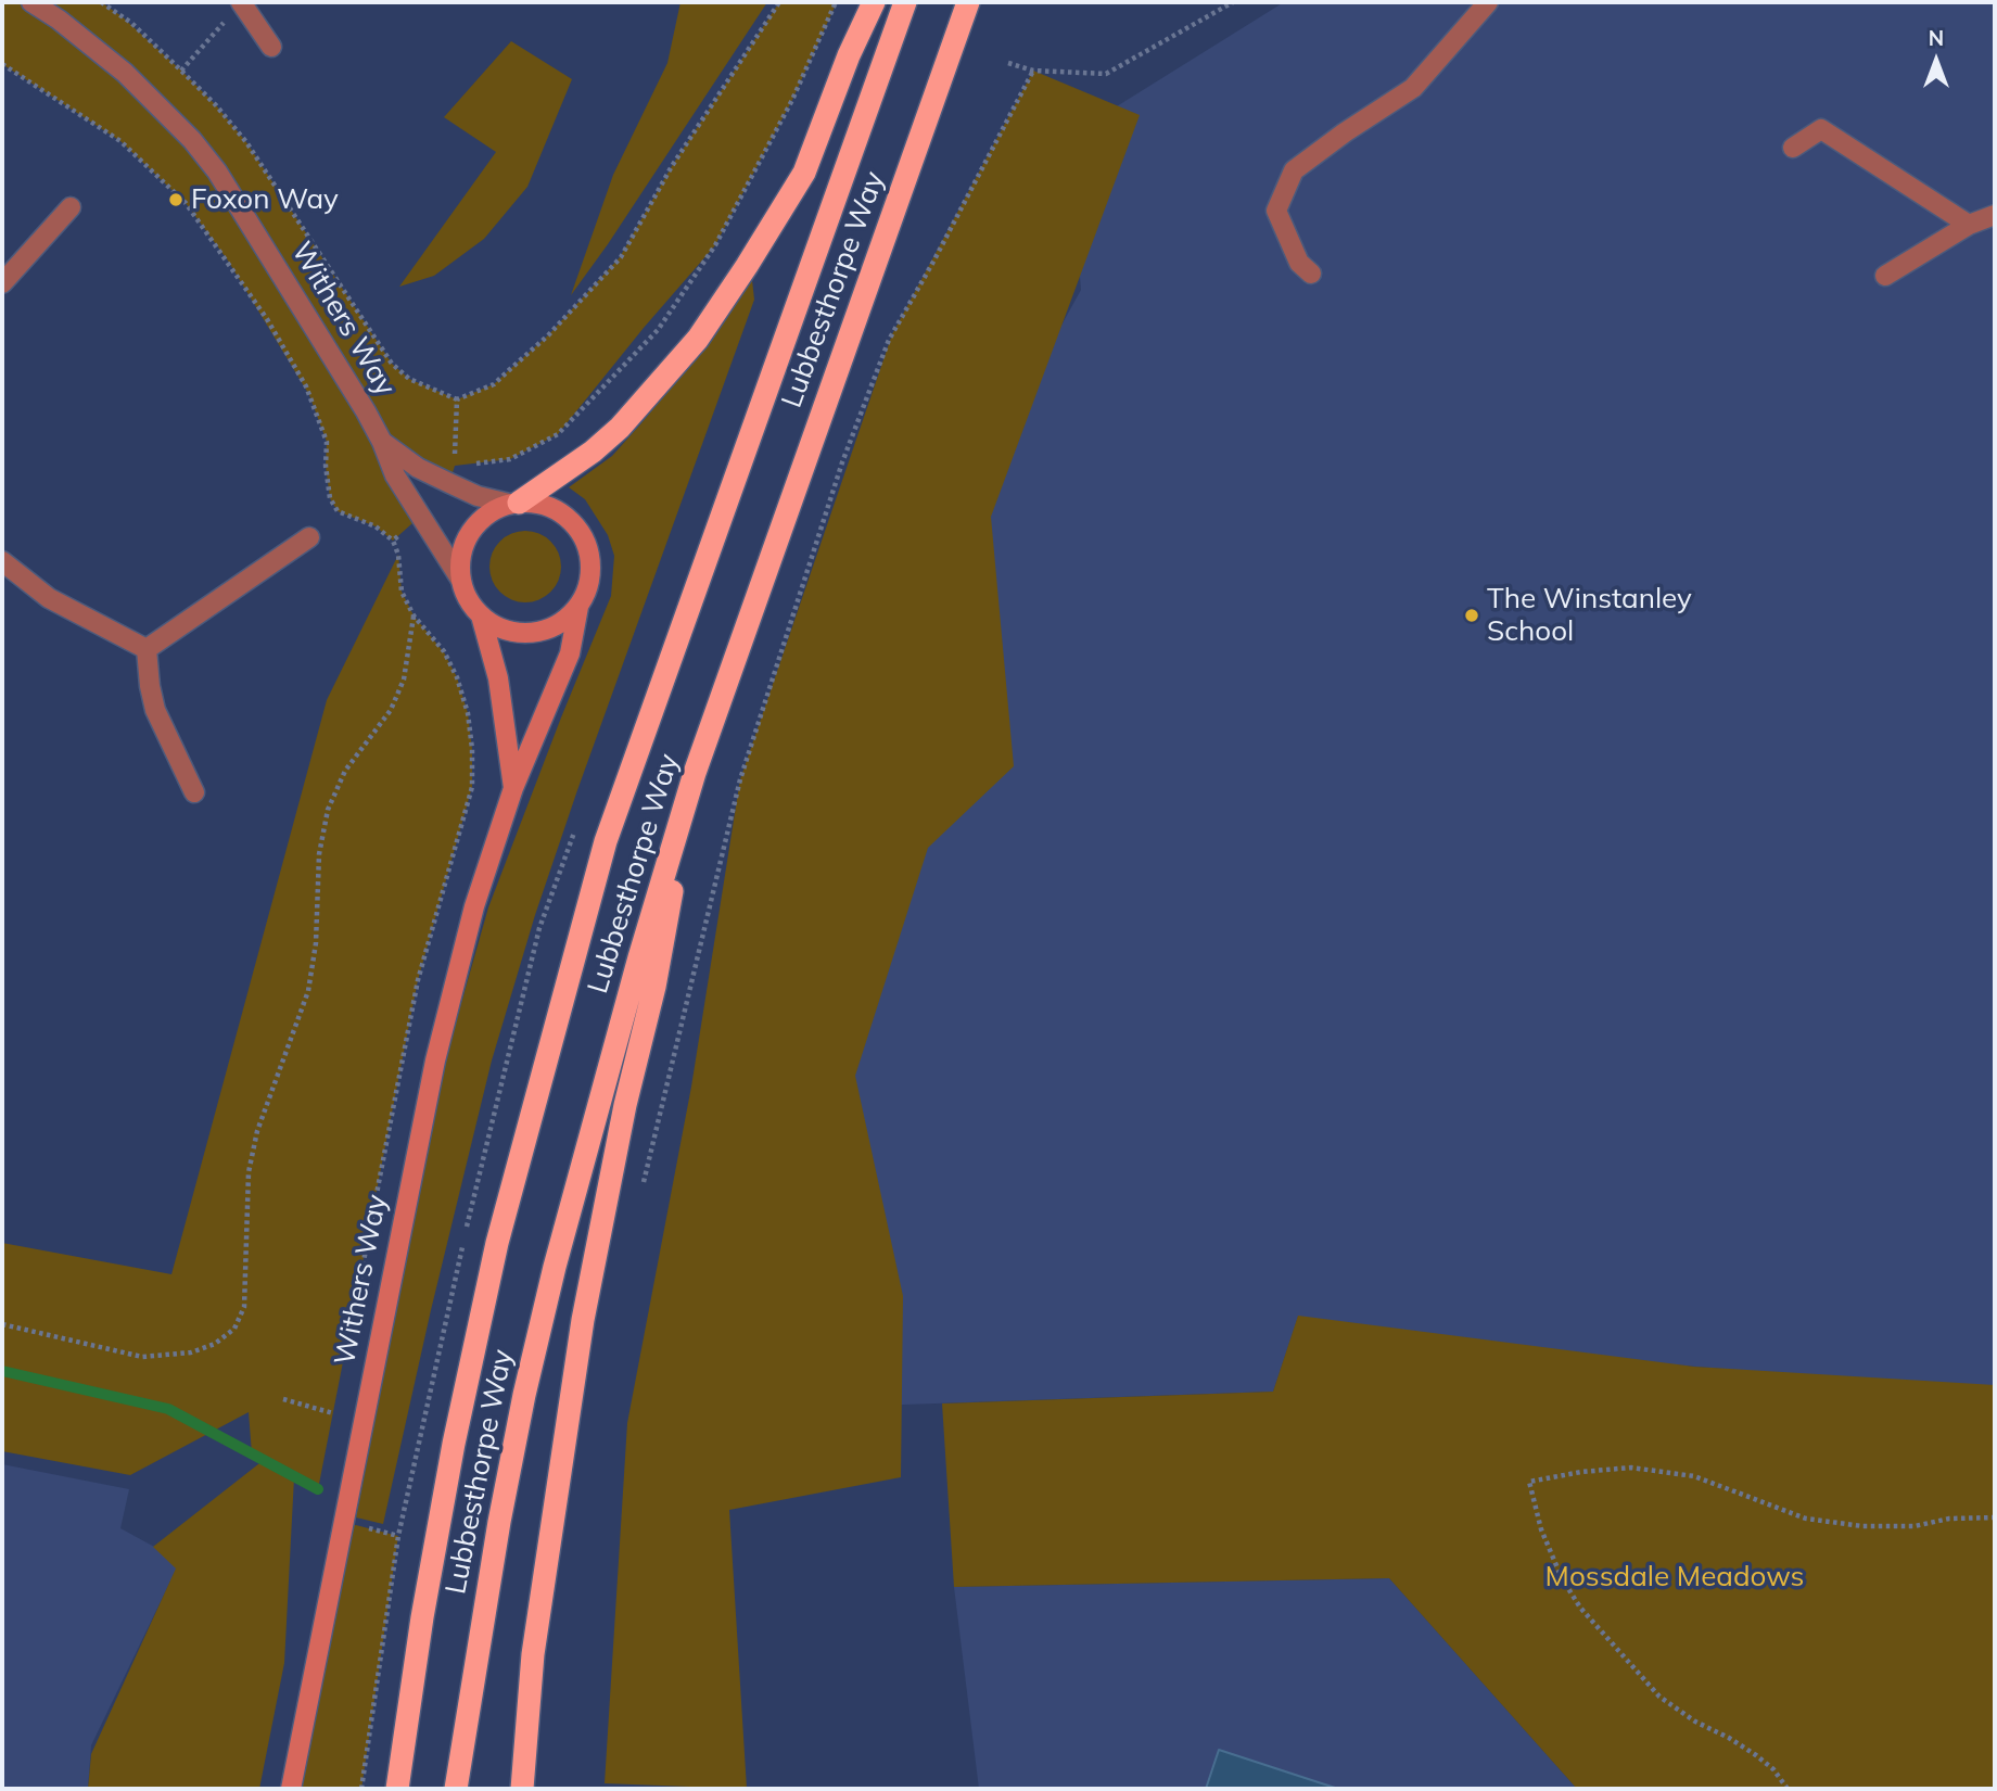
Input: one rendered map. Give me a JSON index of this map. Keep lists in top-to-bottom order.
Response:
{
  "streets": {
    "highway": ["Lubbesthorpe Way"],
    "street": ["Withers Way"]
  },
  "parks": ["Mossdale Meadows"],
  "places": ["Foxon Way", "The Winstanley School"],
  "north": "top"
}
